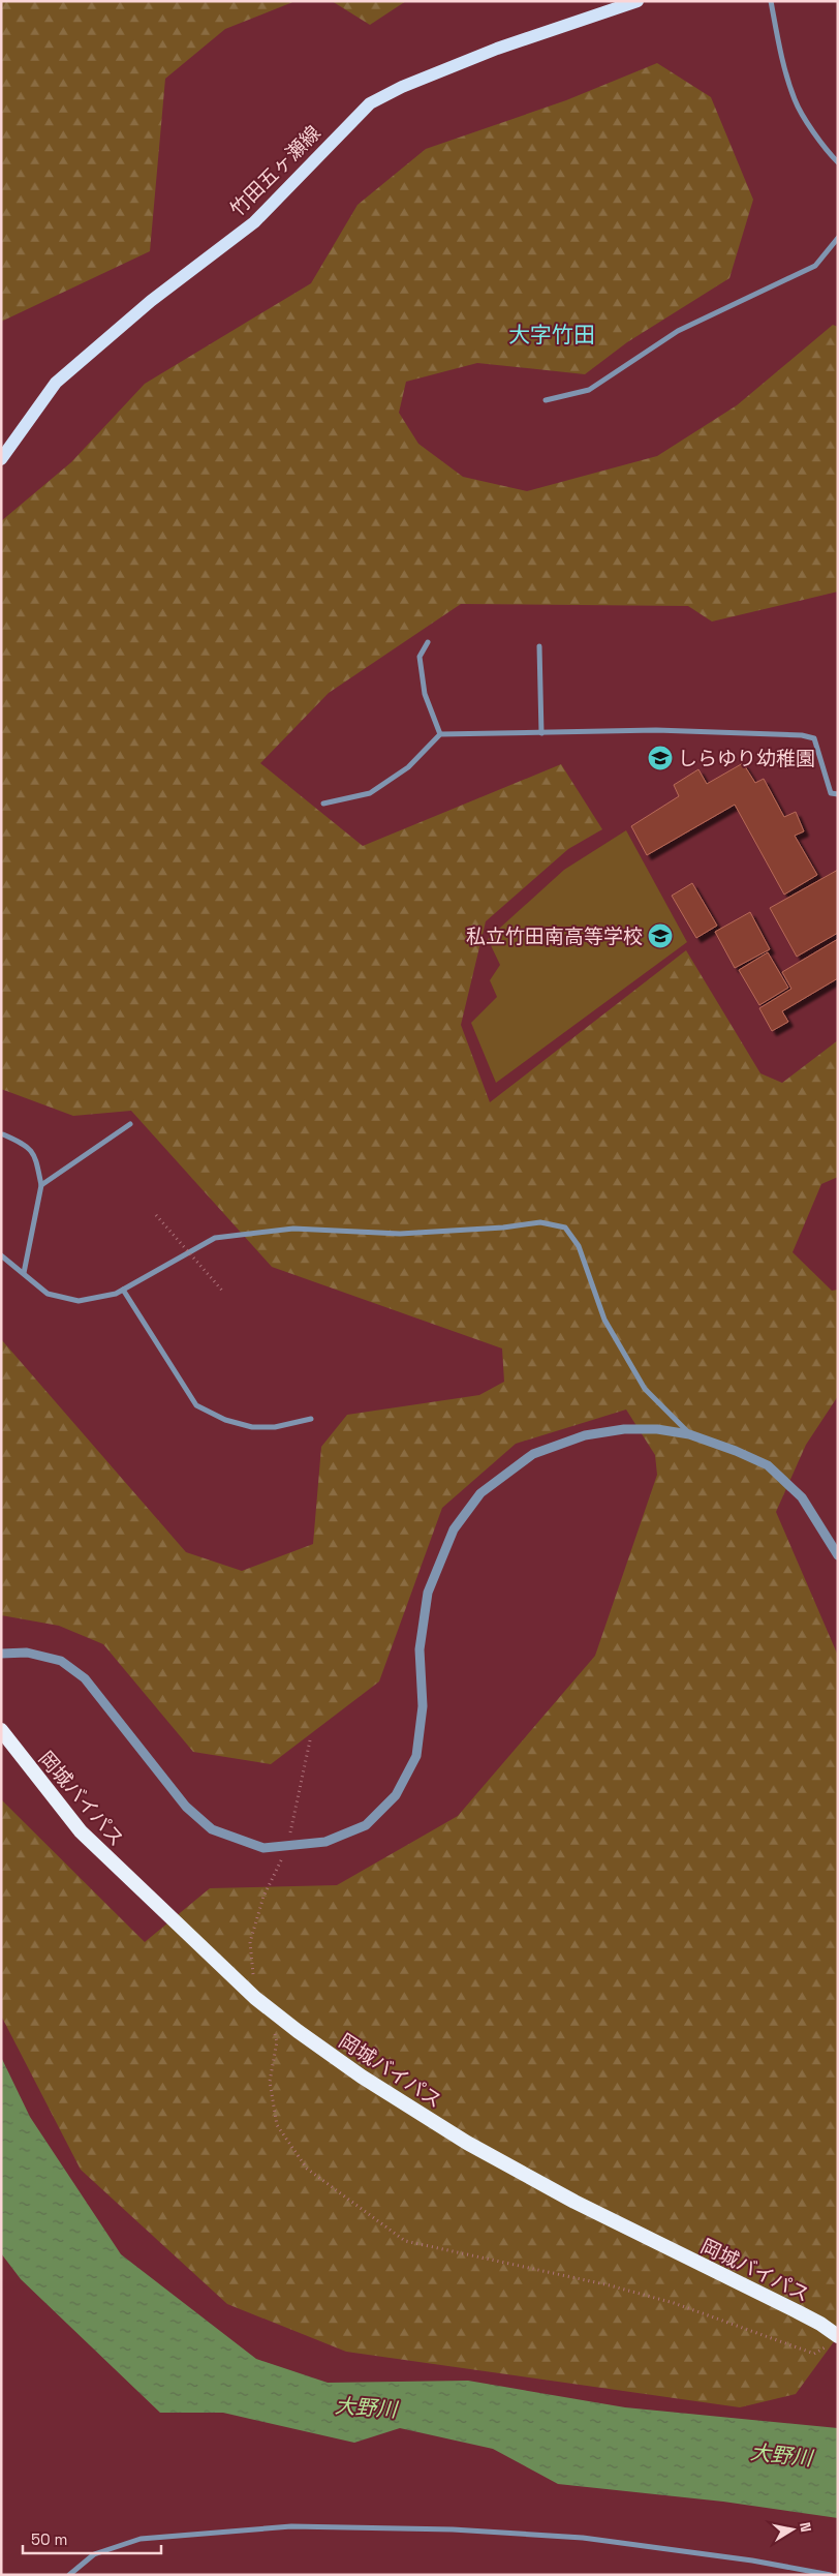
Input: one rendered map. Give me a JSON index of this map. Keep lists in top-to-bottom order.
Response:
{
  "streets": {
    "highway": ["岡城バイパス"],
    "main road": ["竹田五ヶ瀬線"]
  },
  "districts": ["大字竹田"],
  "water": ["大野川"],
  "places": {
    "school or university": ["しらゆり幼稚園", "私立竹田南高等学校"]
  },
  "scale_bar": "50 m",
  "north": "right"
}
